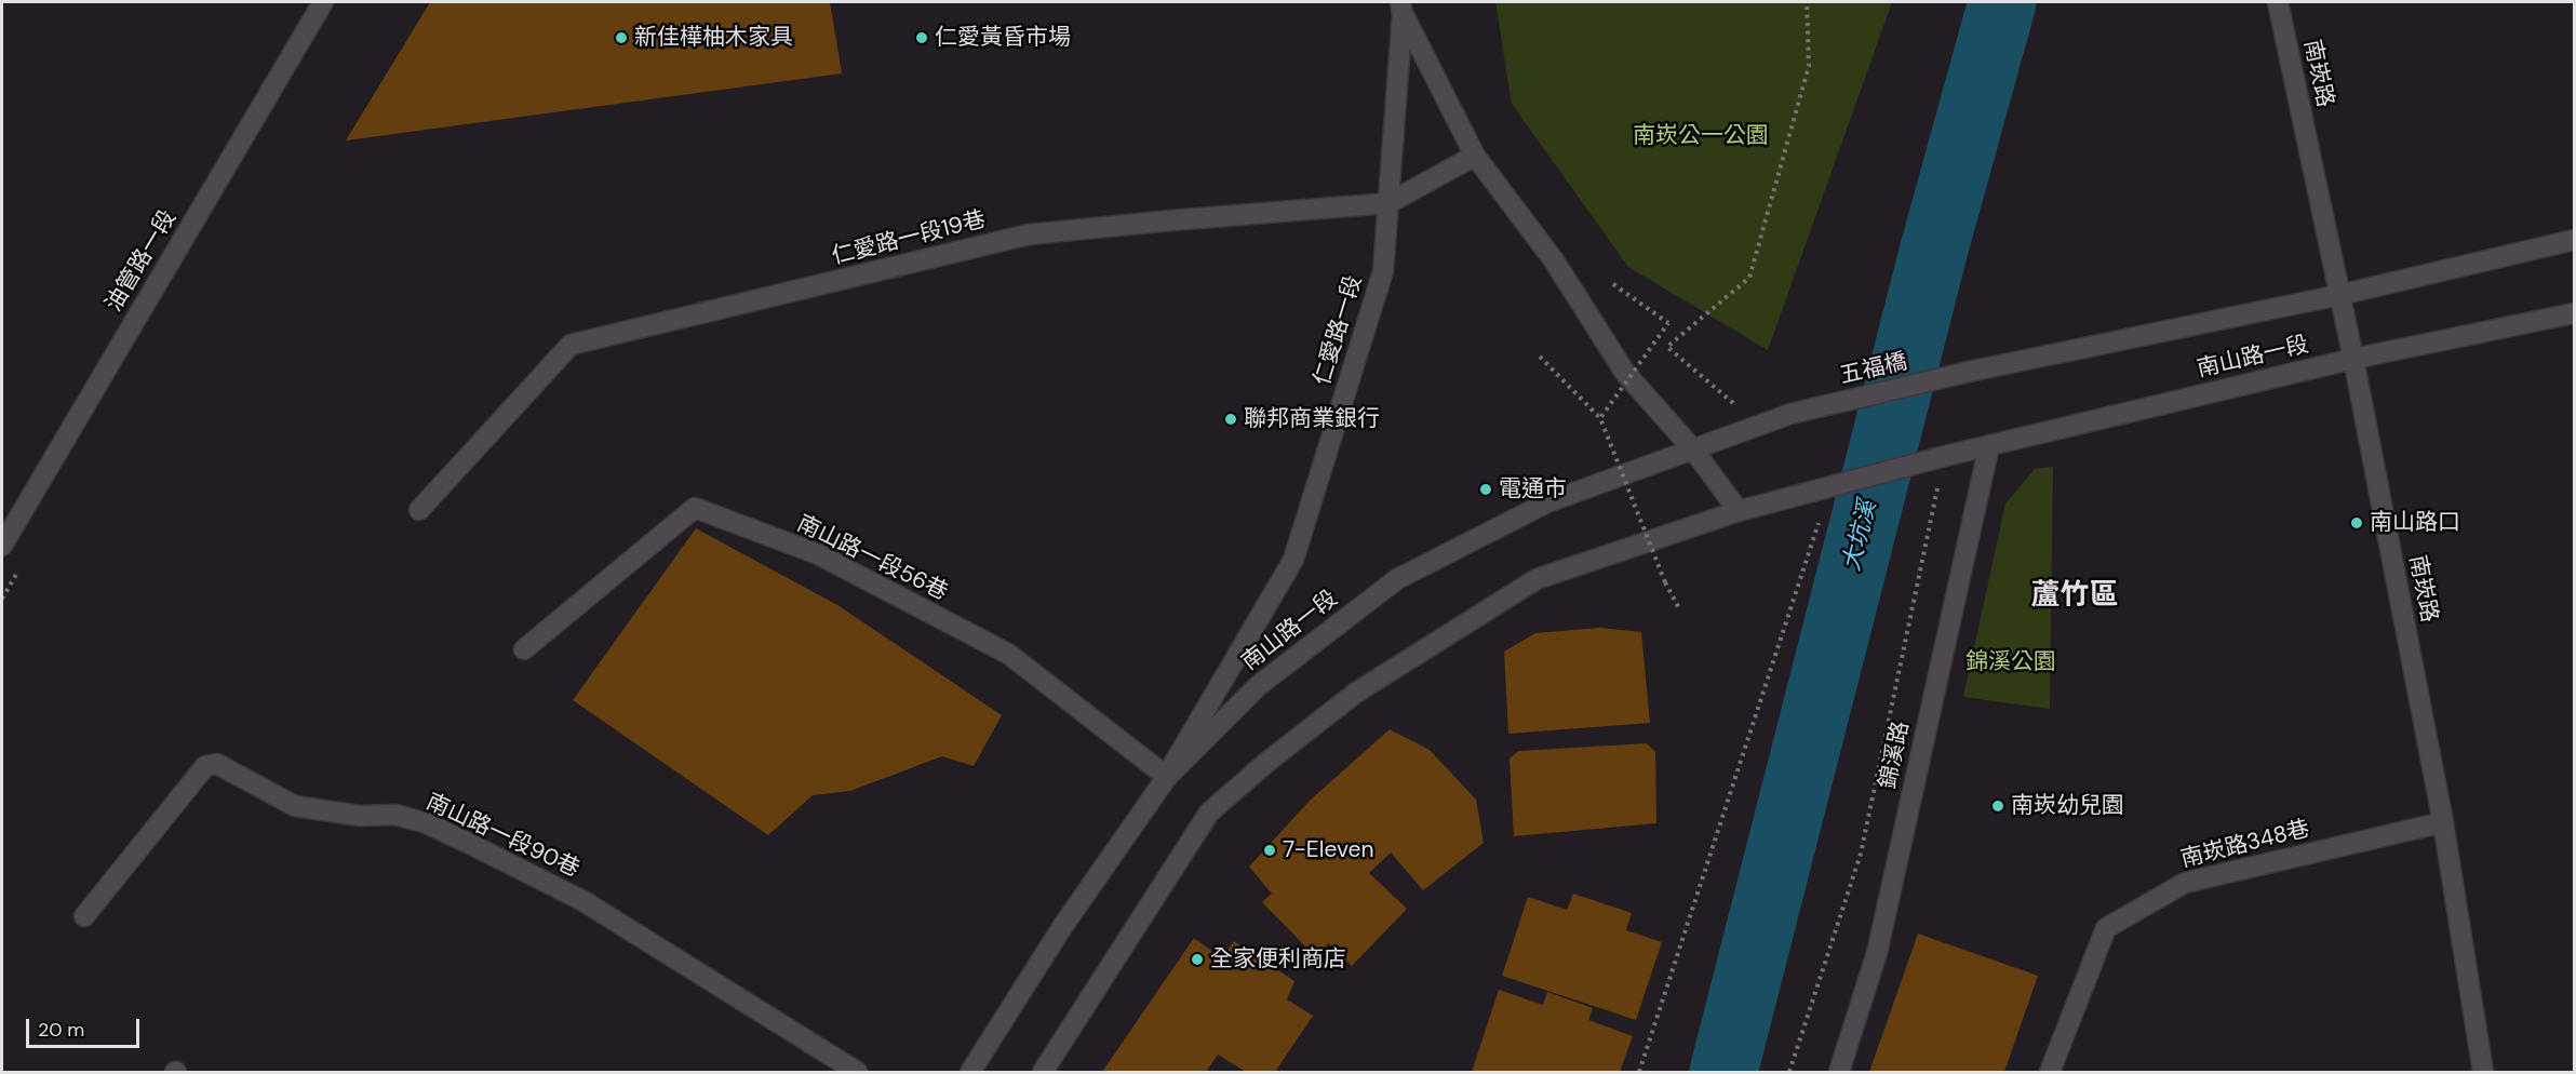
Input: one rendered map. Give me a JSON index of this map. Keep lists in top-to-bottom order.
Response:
{
  "streets": {
    "street": [
      "南崁路",
      "仁愛路一段19巷",
      "油管路一段",
      "仁愛路一段",
      "南山路一段",
      "五福橋",
      "南山路一段56巷",
      "錦溪路",
      "南山路一段90巷",
      "南崁路348巷"
    ]
  },
  "crossings": [
    ["南崁路", "南山路一段"],
    ["南崁路", "南崁路348巷"],
    ["仁愛路一段19巷", "仁愛路一段"],
    ["仁愛路一段", "南山路一段"],
    ["仁愛路一段", "南山路一段56巷"],
    ["南山路一段", "五福橋"],
    ["南山路一段", "南山路一段56巷"],
    ["南山路一段", "錦溪路"]
  ],
  "districts": ["蘆竹區"],
  "water": ["大坑溪"],
  "parks": ["南崁公一公園", "錦溪公園"],
  "places": [
    "新佳樺柚木家具",
    "仁愛黃昏市場",
    "聯邦商業銀行",
    "電通市",
    "南山路口",
    "南崁幼兒園",
    "7-Eleven",
    "全家便利商店"
  ],
  "scale_bar": "20 m"
}
